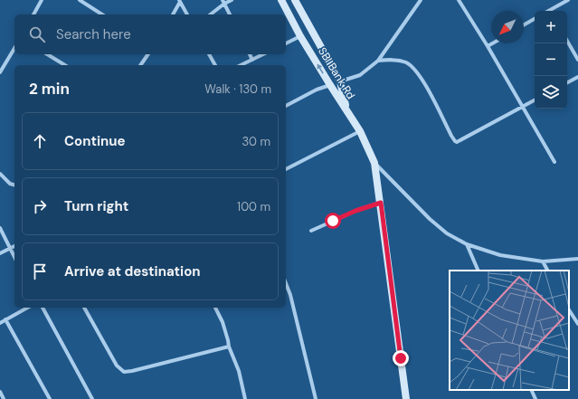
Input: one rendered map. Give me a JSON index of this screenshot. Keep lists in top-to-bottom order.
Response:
{
  "streets": {
    "street": ["SBI Bank Rd"]
  },
  "north": "bottom left",
  "page": {
    "map_buttons": ["+", "−"],
    "search": "Search here",
    "heading": ["2 min", "Walk · 130 m"],
    "list": [
      ["Continue", "30 m"],
      ["Turn right", "100 m"],
      "Arrive at destination"
    ]
  }
}
